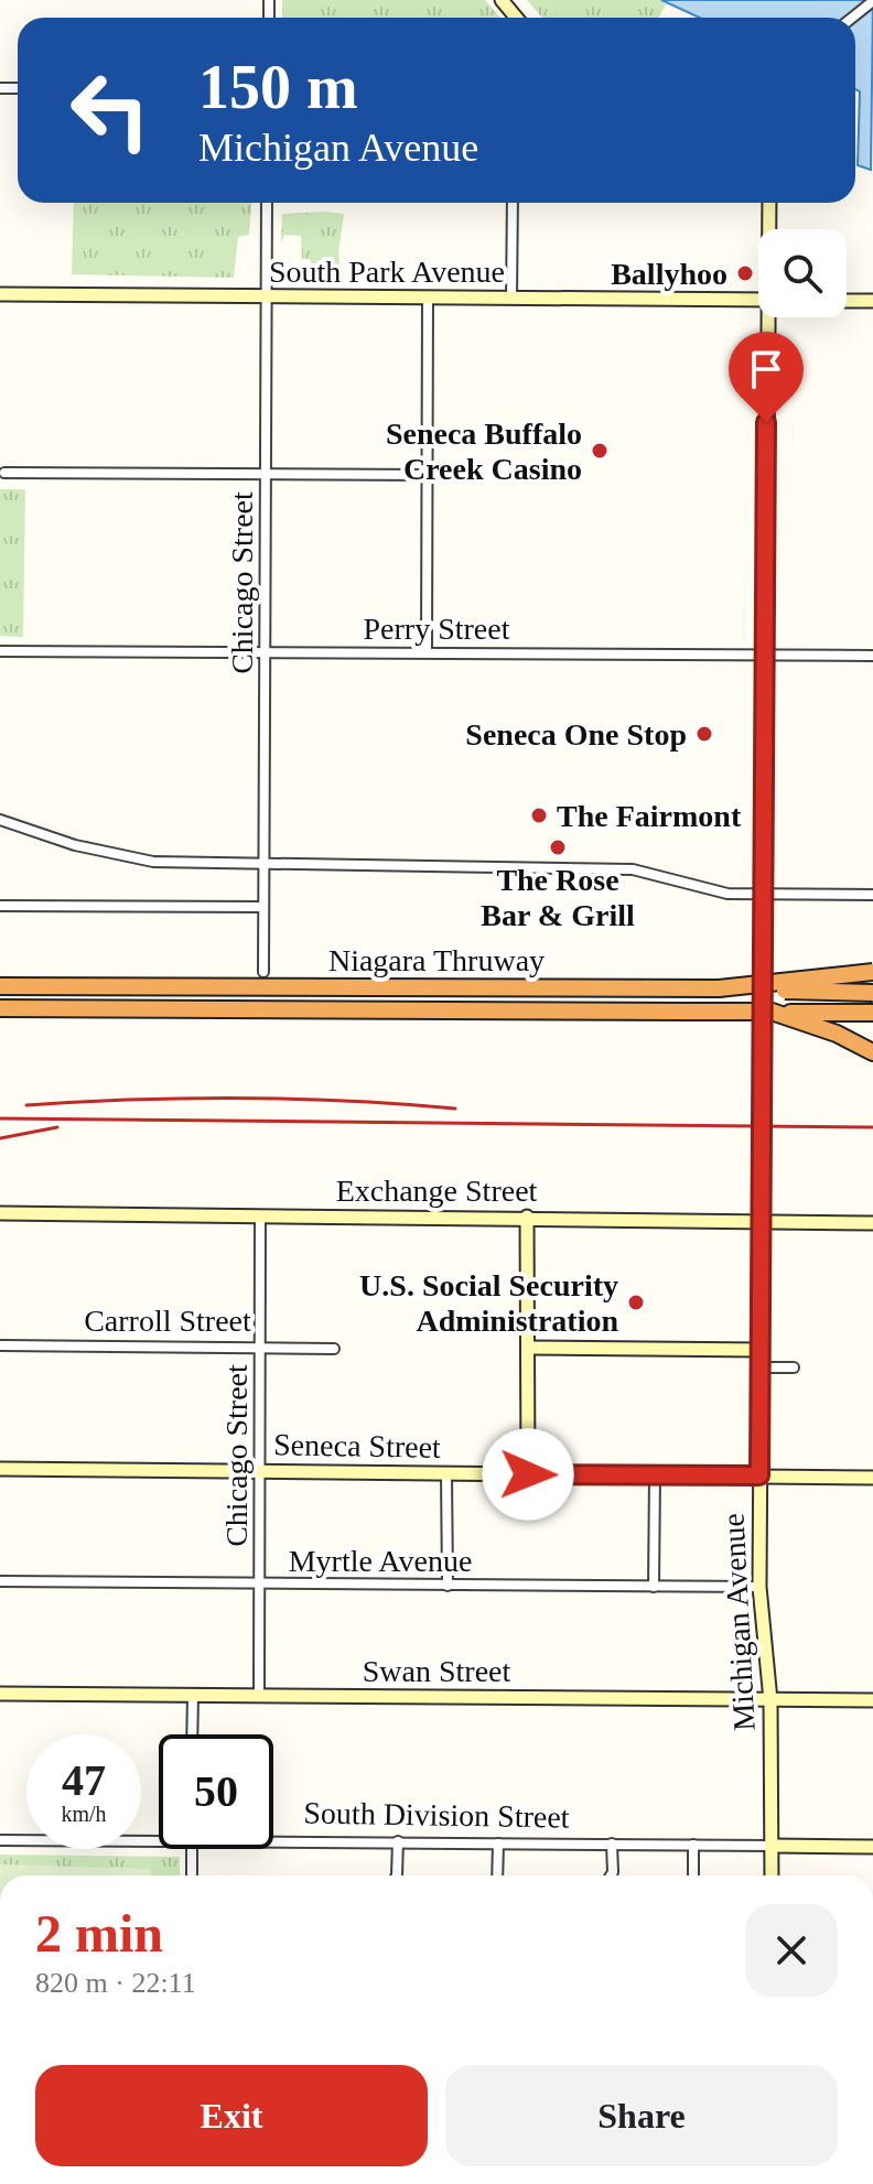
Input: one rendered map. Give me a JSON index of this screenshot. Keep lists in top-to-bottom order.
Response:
{
  "streets": {
    "highway": ["Niagara Thruway"],
    "street": [
      "South Park Avenue",
      "Chicago Street",
      "Perry Street",
      "Exchange Street",
      "Carroll Street",
      "Seneca Street",
      "Myrtle Avenue",
      "Michigan Avenue",
      "Swan Street",
      "South Division Street"
    ]
  },
  "crossings": [
    ["South Park Avenue", "Chicago Street"],
    ["Chicago Street", "Perry Street"],
    ["Chicago Street", "Exchange Street"],
    ["Chicago Street", "Carroll Street"],
    ["Chicago Street", "Seneca Street"],
    ["Chicago Street", "Myrtle Avenue"],
    ["Chicago Street", "Swan Street"],
    ["Perry Street", "Michigan Avenue"],
    ["Seneca Street", "Michigan Avenue"],
    ["Myrtle Avenue", "Michigan Avenue"],
    ["Michigan Avenue", "Swan Street"],
    ["Michigan Avenue", "South Division Street"]
  ],
  "places": [
    "Ballyhoo",
    "Seneca Buffalo Creek Casino",
    "Seneca One Stop",
    "The Fairmont",
    "The Rose Bar & Grill",
    "U.S. Social Security Administration"
  ],
  "page": {
    "turn": ["150 m", "Michigan Avenue"],
    "speed": "47 km/h",
    "limit": "50",
    "heading": ["2 min", "820 m · 22:11"],
    "buttons": ["Exit", "Share"]
  }
}
